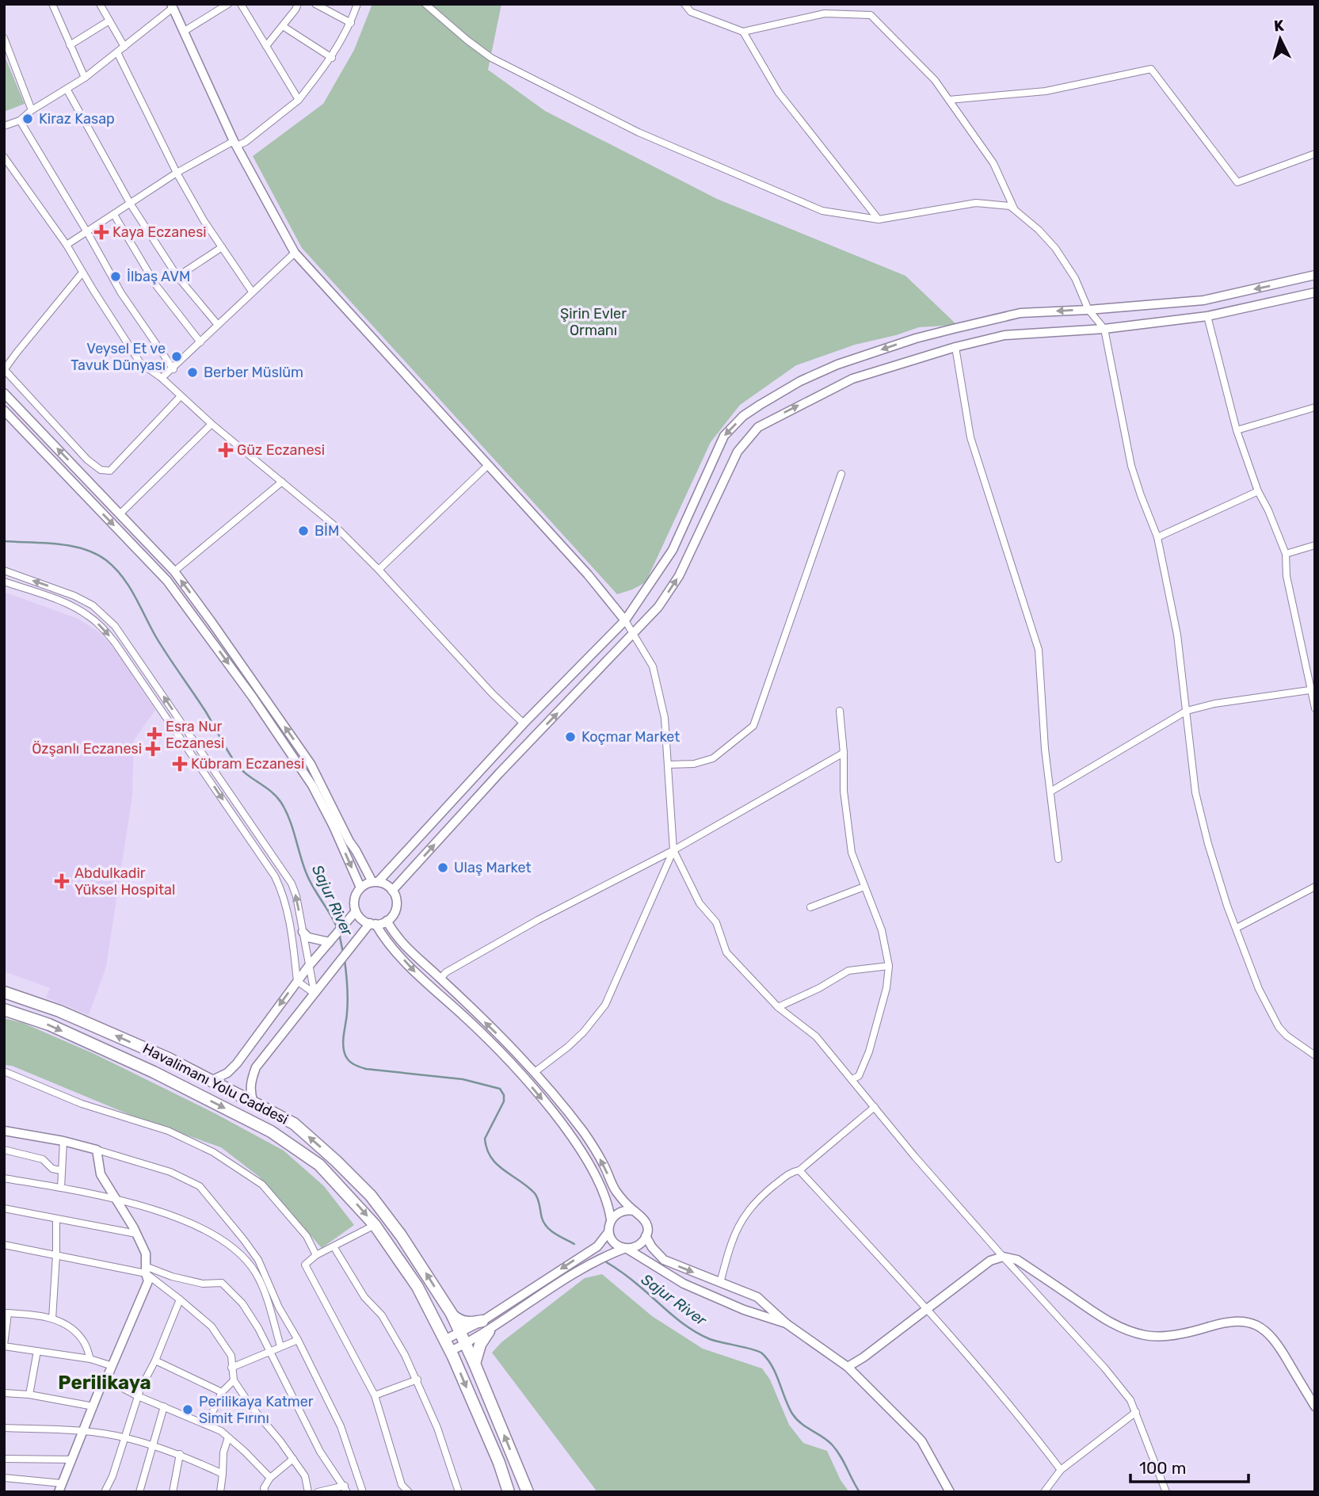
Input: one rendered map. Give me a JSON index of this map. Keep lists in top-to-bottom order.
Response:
{
  "streets": {
    "highway": ["Havalimanı Yolu Caddesi"]
  },
  "districts": ["Perilikaya"],
  "water": ["Sajur River"],
  "parks": ["Şirin Evler Ormanı"],
  "places": {
    "other": [
      "Kiraz Kasap",
      "İlbaş AVM",
      "Veysel Et ve Tavuk Dünyası",
      "Berber Müslüm",
      "BİM",
      "Koçmar Market",
      "Ulaş Market",
      "Perilikaya Katmer Simit Fırını"
    ],
    "health": [
      "Kaya Eczanesi",
      "Güz Eczanesi",
      "Esra Nur Eczanesi",
      "Özşanlı Eczanesi",
      "Kübram Eczanesi",
      "Abdulkadir Yüksel Hospital"
    ]
  },
  "scale_bar": "100 m",
  "north": "top"
}
